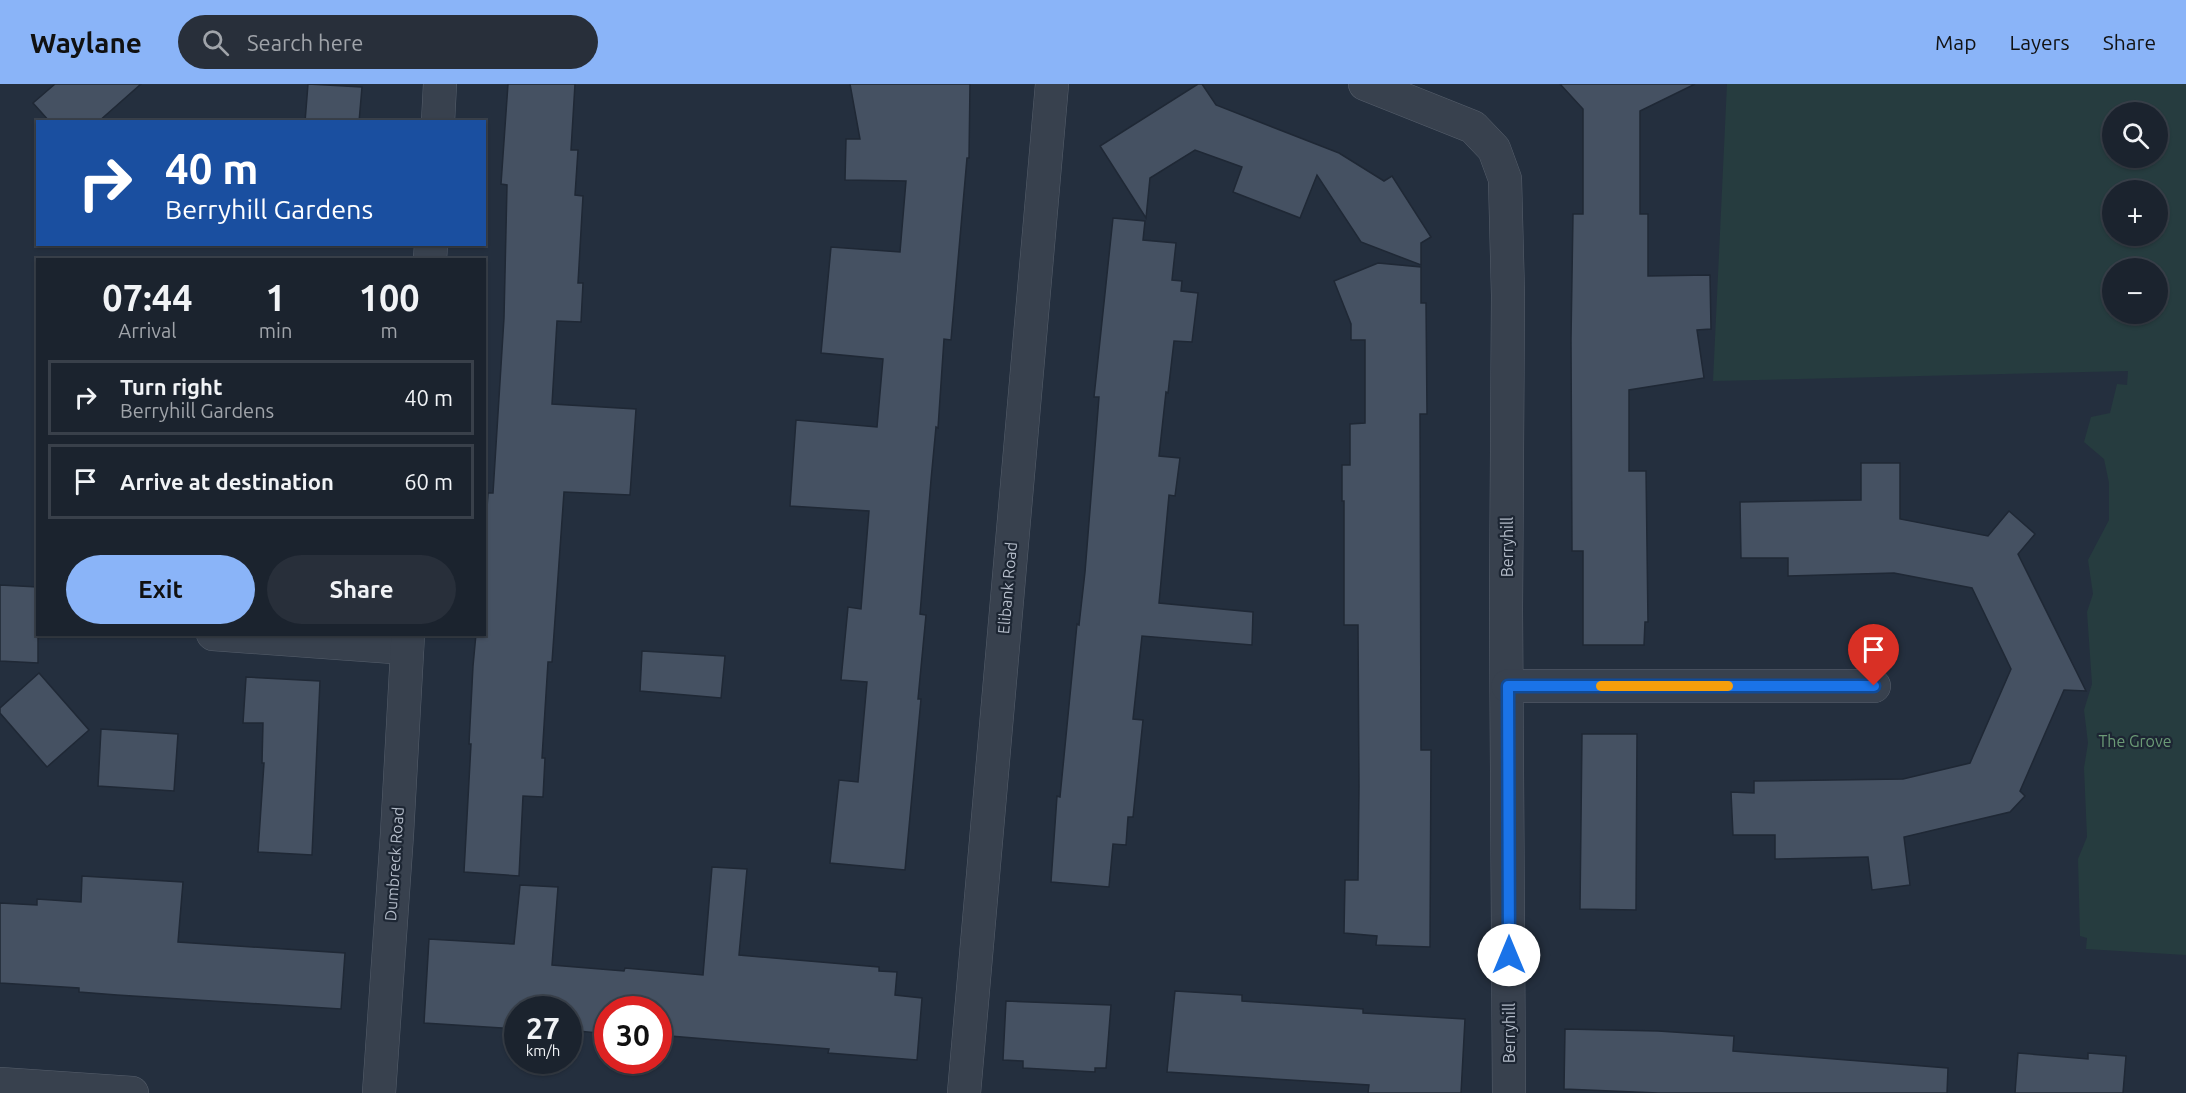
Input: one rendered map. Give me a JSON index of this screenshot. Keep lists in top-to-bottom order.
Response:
{
  "streets": {
    "street": ["Berryhill", "Elibank Road", "Dumbreck Road"]
  },
  "parks": ["The Grove"],
  "page": {
    "header": "Waylane",
    "search": "Search here",
    "nav": ["Map", "Layers", "Share"],
    "map_buttons": ["+", "−"],
    "turn": ["40 m", "Berryhill Gardens"],
    "eta": [
      "07:44",
      "Arrival",
      "1",
      "min",
      "100",
      "m"
    ],
    "list": [
      {
        "name": "Turn right",
        "note": "Berryhill Gardens",
        "value": "40 m"
      },
      {
        "name": "Arrive at destination",
        "value": "60 m"
      }
    ],
    "buttons": ["Exit", "Share"],
    "speed": "27 km/h",
    "limit": "30"
  }
}
